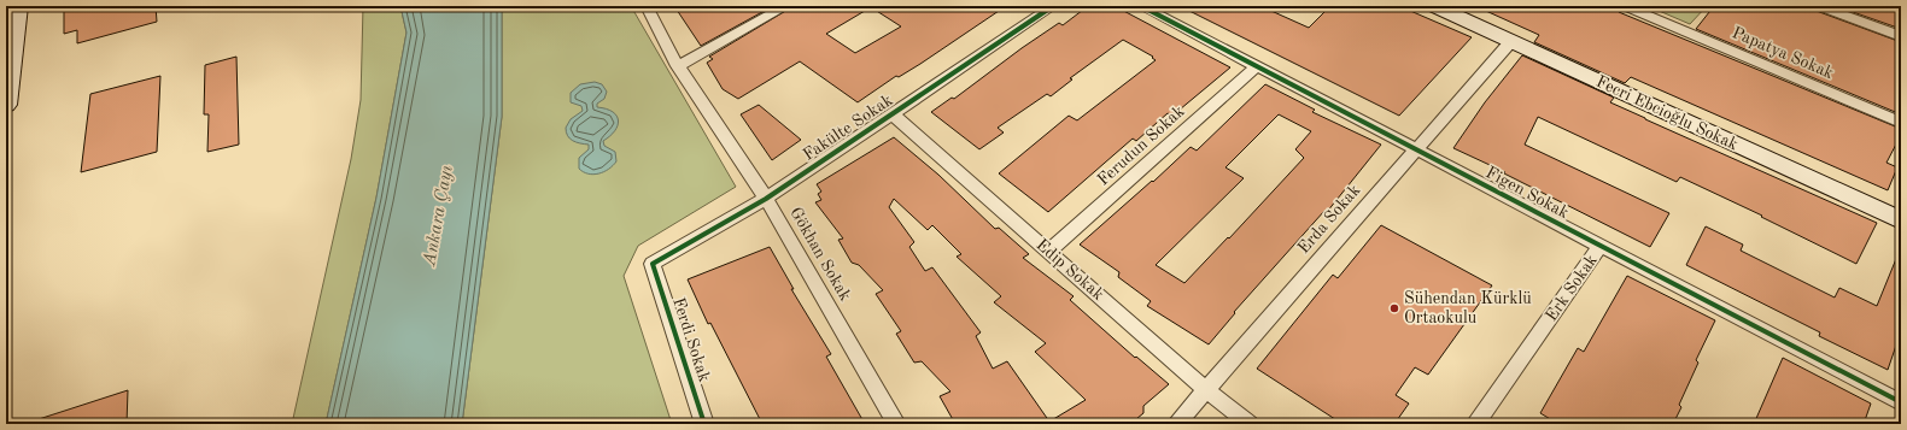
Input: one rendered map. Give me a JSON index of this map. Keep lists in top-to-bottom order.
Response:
{
  "streets": {
    "street": [
      "Papatya Sokak",
      "Fecri Ebcioğlu Sokak",
      "Fakülte Sokak",
      "Ferudun Sokak",
      "Figen Sokak",
      "Erda Sokak",
      "Gökhan Sokak",
      "Edip Sokak",
      "Erk Sokak",
      "Ferdi Sokak"
    ]
  },
  "crossings": [
    ["Fecri Ebcioğlu Sokak", "Erda Sokak"],
    ["Fakülte Sokak", "Gökhan Sokak"],
    ["Fakülte Sokak", "Edip Sokak"],
    ["Fakülte Sokak", "Ferdi Sokak"],
    ["Ferudun Sokak", "Figen Sokak"],
    ["Ferudun Sokak", "Edip Sokak"],
    ["Figen Sokak", "Erda Sokak"],
    ["Figen Sokak", "Erk Sokak"],
    ["Erda Sokak", "Edip Sokak"]
  ],
  "water": ["Ankara Çayı"],
  "places": ["Sühendan Kürklü Ortaokulu"]
}
